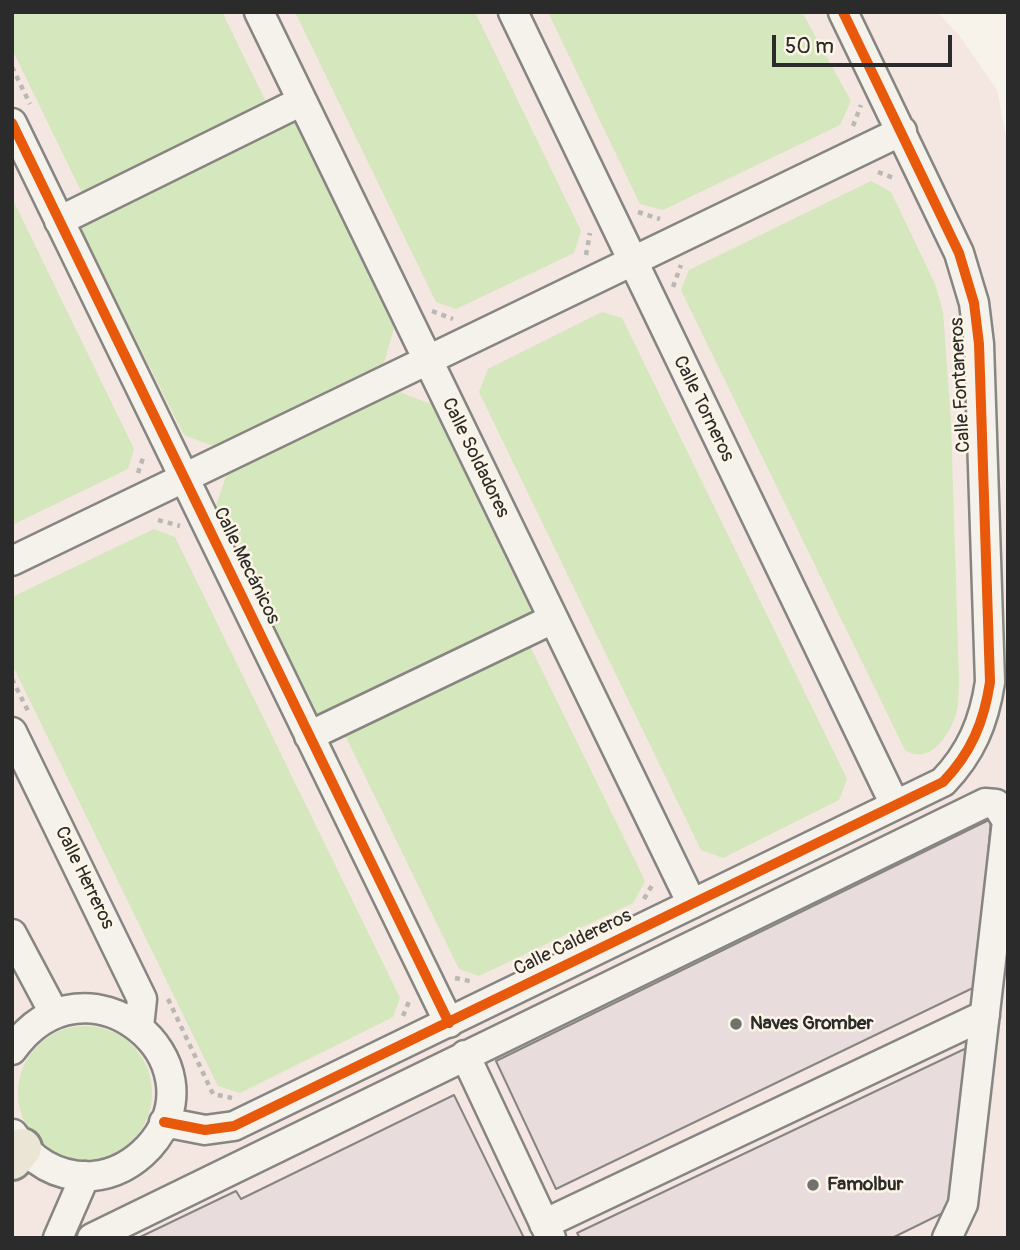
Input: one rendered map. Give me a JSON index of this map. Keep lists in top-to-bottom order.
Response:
{
  "streets": {
    "street": [
      "Calle Fontaneros",
      "Calle Torneros",
      "Calle Soldadores",
      "Calle Mecánicos",
      "Calle Herreros",
      "Calle Caldereros"
    ]
  },
  "crossings": [
    ["Calle Fontaneros", "Calle Caldereros"],
    ["Calle Torneros", "Calle Caldereros"],
    ["Calle Soldadores", "Calle Caldereros"],
    ["Calle Mecánicos", "Calle Caldereros"]
  ],
  "places": ["Naves Gromber", "Famolbur"],
  "scale_bar": "50 m"
}
